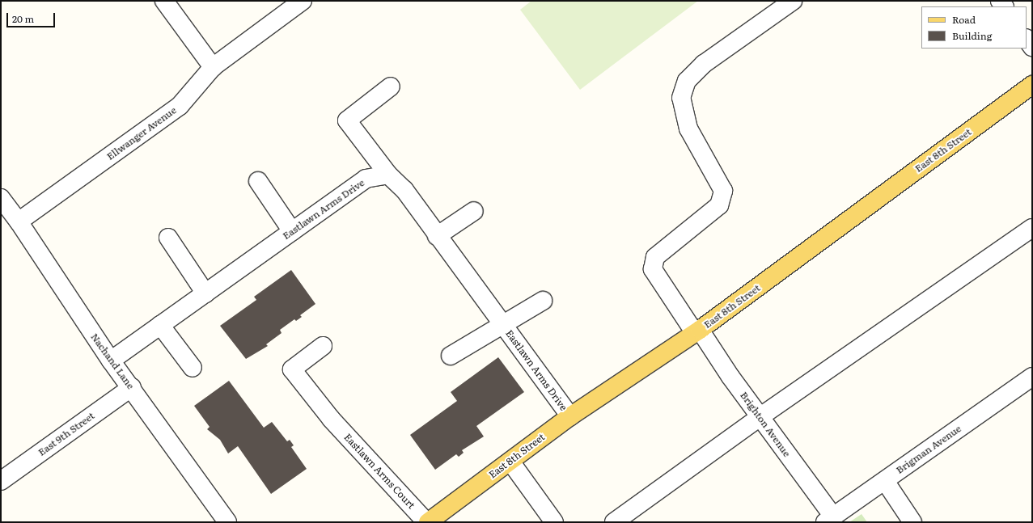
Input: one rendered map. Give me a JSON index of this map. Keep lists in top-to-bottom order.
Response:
{
  "streets": {
    "main road": ["East 8th Street"],
    "street": [
      "Ellwanger Avenue",
      "Eastlawn Arms Drive",
      "Nachand Lane",
      "Brighton Avenue",
      "East 9th Street",
      "Brigman Avenue",
      "Eastlawn Arms Court"
    ]
  },
  "crossings": [
    ["Ellwanger Avenue", "Nachand Lane"],
    ["East 8th Street", "Eastlawn Arms Drive"],
    ["East 8th Street", "Brighton Avenue"],
    ["East 8th Street", "Eastlawn Arms Court"],
    ["Eastlawn Arms Drive", "Nachand Lane"],
    ["Nachand Lane", "East 9th Street"],
    ["Brighton Avenue", "Brigman Avenue"]
  ],
  "legend": ["Road", "Building"],
  "scale_bar": "20 m"
}
